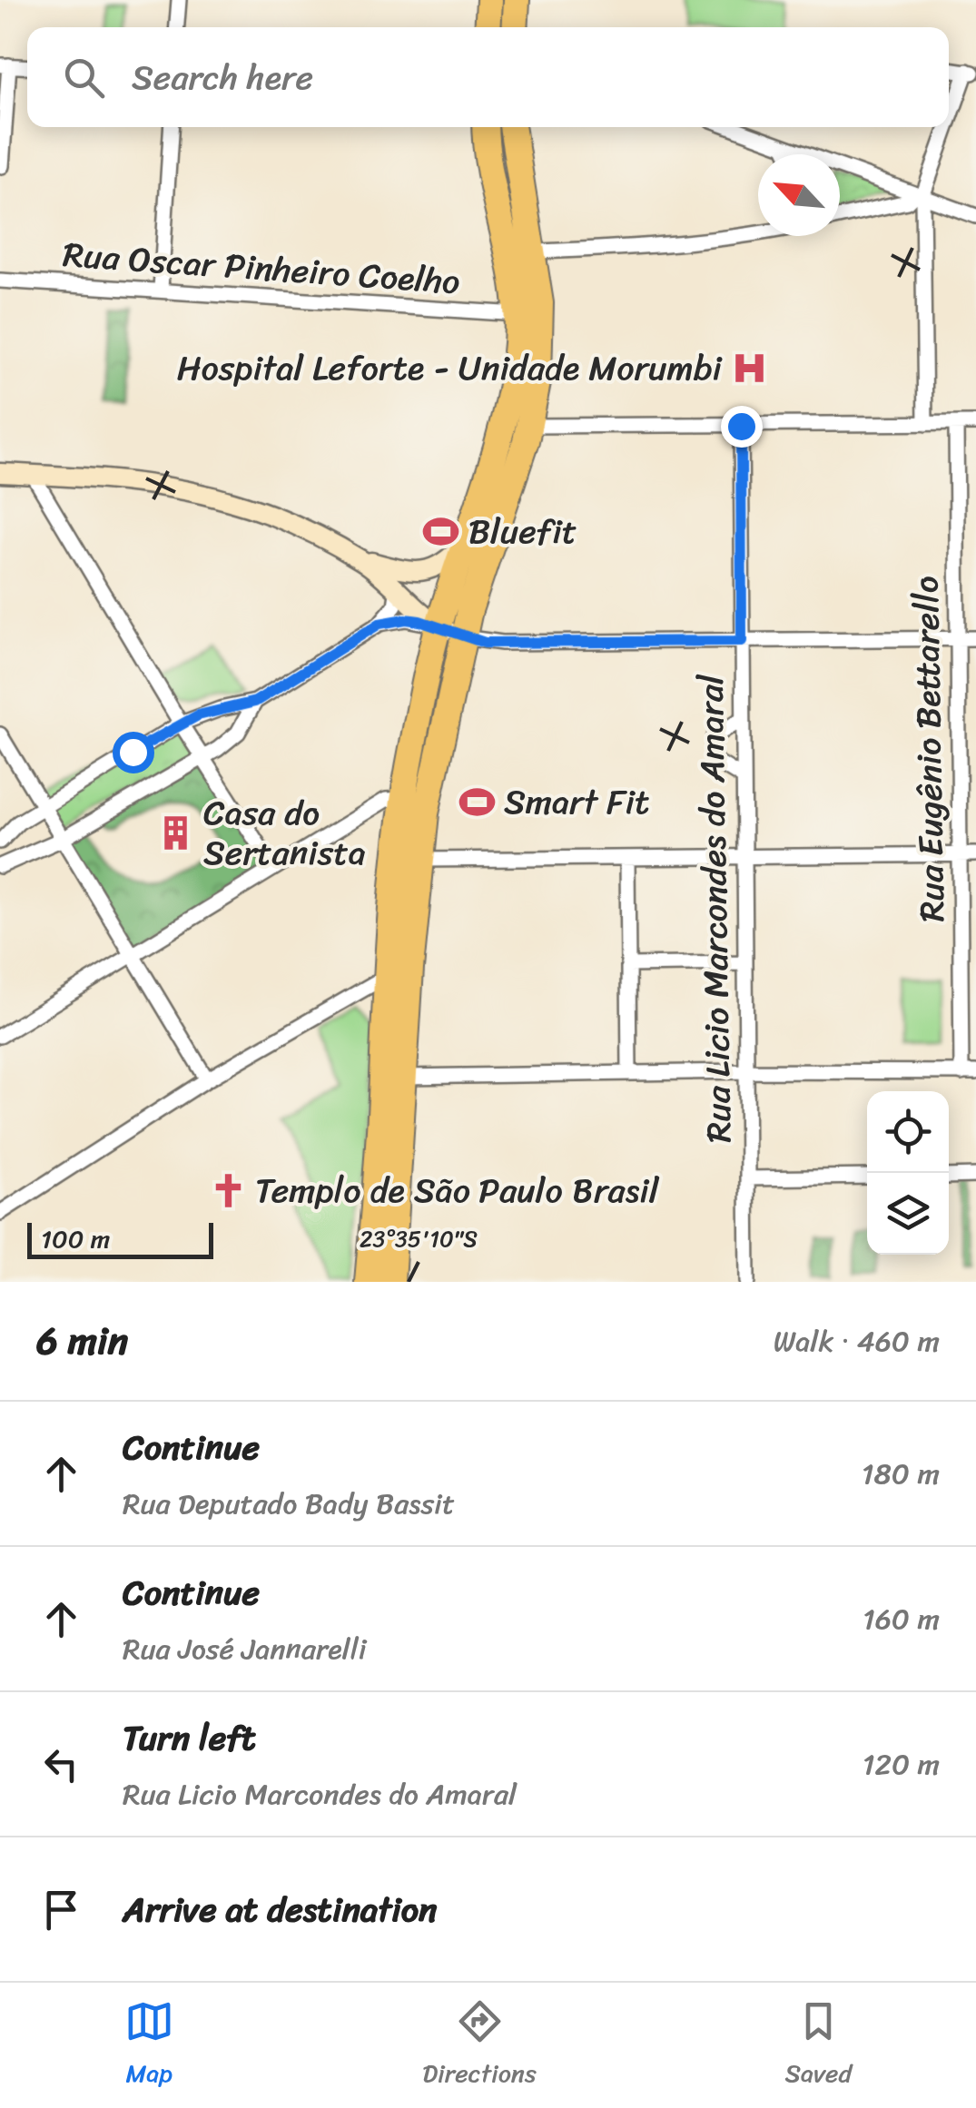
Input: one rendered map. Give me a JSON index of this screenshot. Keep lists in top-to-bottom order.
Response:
{
  "streets": {
    "street": ["Rua Oscar Pinheiro Coelho", "Rua Eugênio Bettarello", "Rua Licio Marcondes do Amaral"]
  },
  "places": {
    "hospital": ["Hospital Leforte - Unidade Morumbi"],
    "sports": ["Bluefit", "Smart Fit"],
    "building": ["Casa do Sertanista"],
    "church": ["Templo de São Paulo Brasil"]
  },
  "scale_bar": "100 m",
  "north": "top left",
  "page": {
    "search": "Search here",
    "scale": "100 m",
    "heading": ["6 min", "Walk · 460 m"],
    "list": [
      ["Continue", "Rua Deputado Bady Bassit", "180 m"],
      ["Continue", "Rua José Jannarelli", "160 m"],
      ["Turn left", "Rua Licio Marcondes do Amaral", "120 m"],
      "Arrive at destination"
    ],
    "nav": ["Map", "Directions", "Saved"]
  },
  "coordinates": ["23°35'10\"S"]
}
